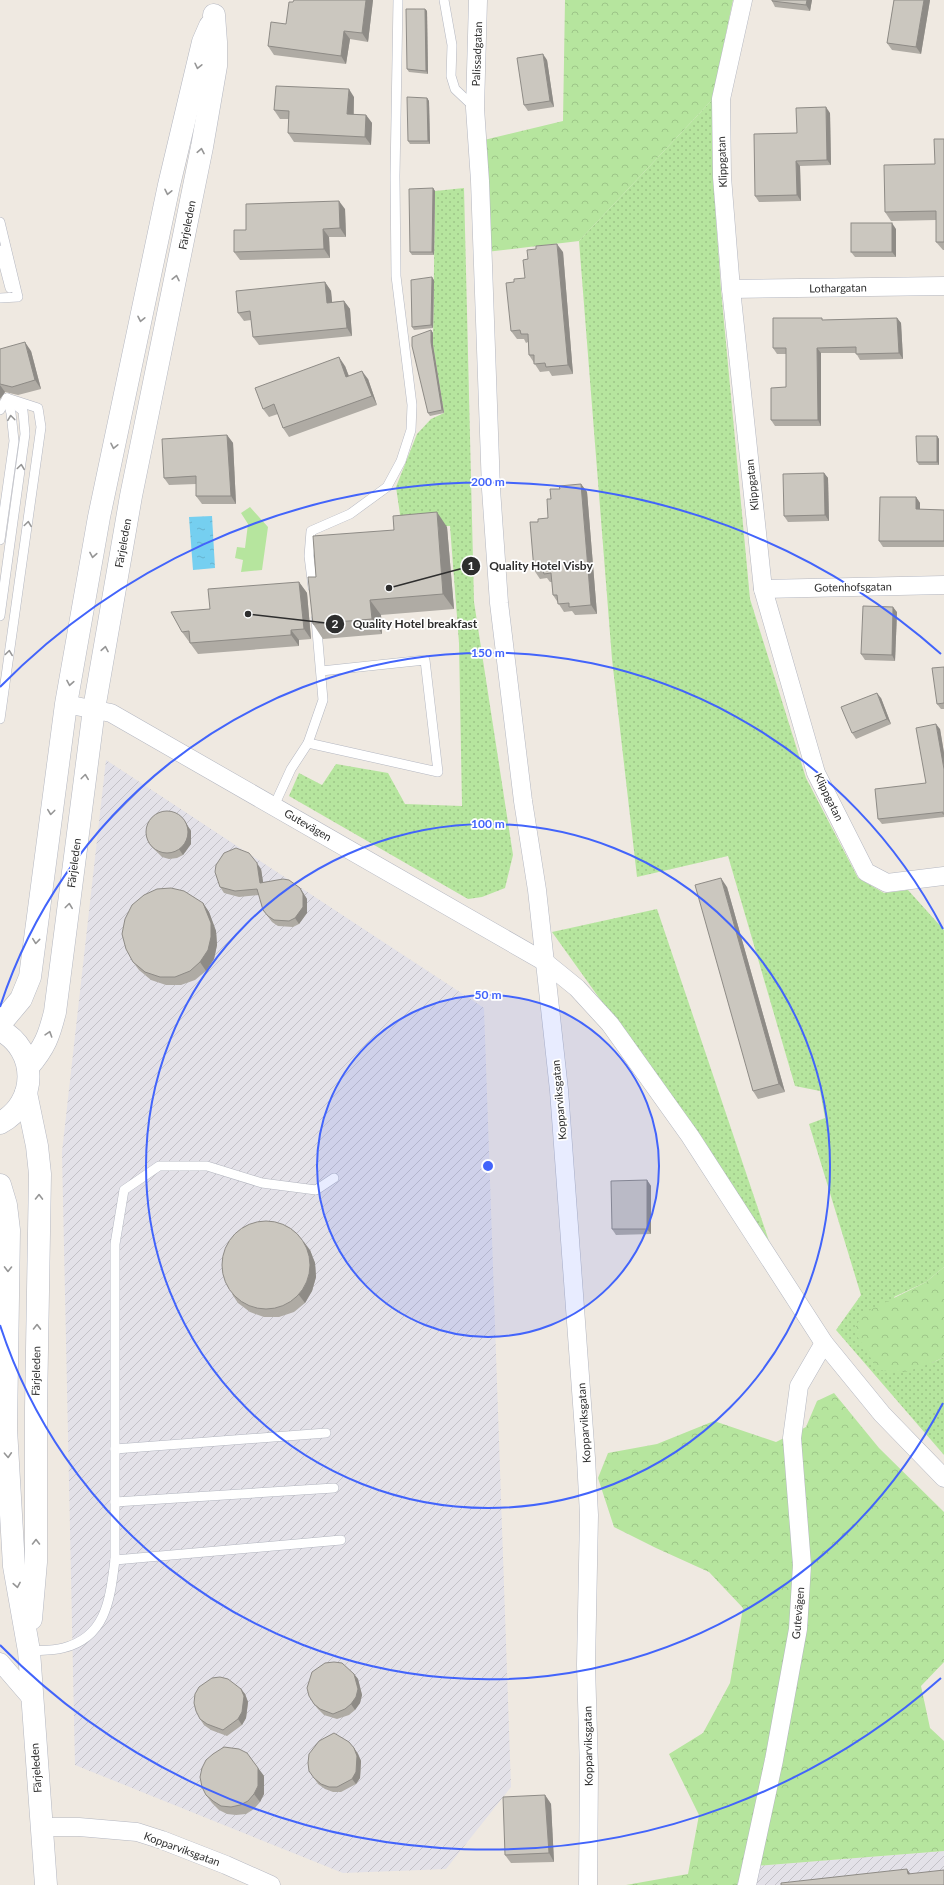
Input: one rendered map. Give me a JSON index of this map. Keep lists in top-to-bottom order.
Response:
{
  "streets": {
    "street": [
      "Palissadgatan",
      "Klippgatan",
      "Färjeleden",
      "Lothargatan",
      "Gotenhofsgatan",
      "Gutevägen",
      "Kopparviksgatan"
    ]
  },
  "crossings": [
    ["Palissadgatan", "Gutevägen"],
    ["Palissadgatan", "Kopparviksgatan"],
    ["Klippgatan", "Lothargatan"],
    ["Klippgatan", "Gotenhofsgatan"],
    ["Färjeleden", "Gutevägen"],
    ["Färjeleden", "Kopparviksgatan"],
    ["Gutevägen", "Kopparviksgatan"]
  ],
  "places": ["Quality Hotel Visby", "Quality Hotel breakfast"],
  "rings": [
    "200 m",
    "150 m",
    "100 m",
    "50 m"
  ]
}
